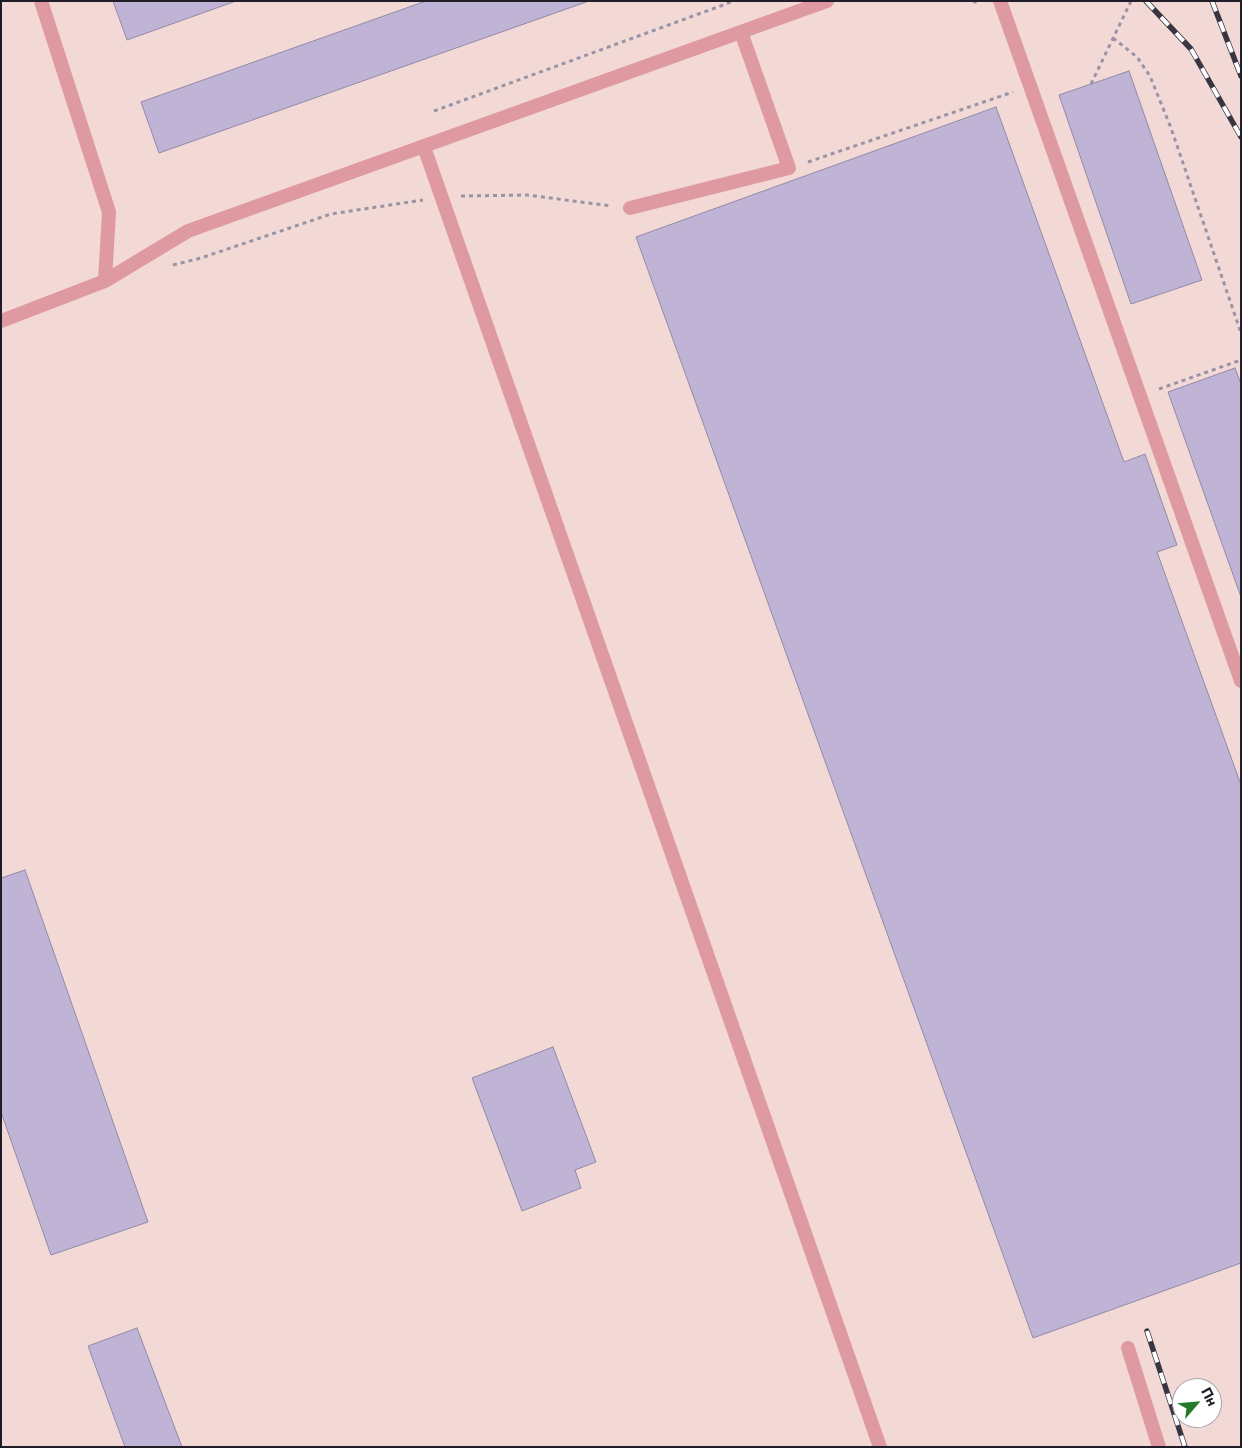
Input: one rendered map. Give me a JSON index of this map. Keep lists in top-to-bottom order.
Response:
{
  "north": "top right"
}
